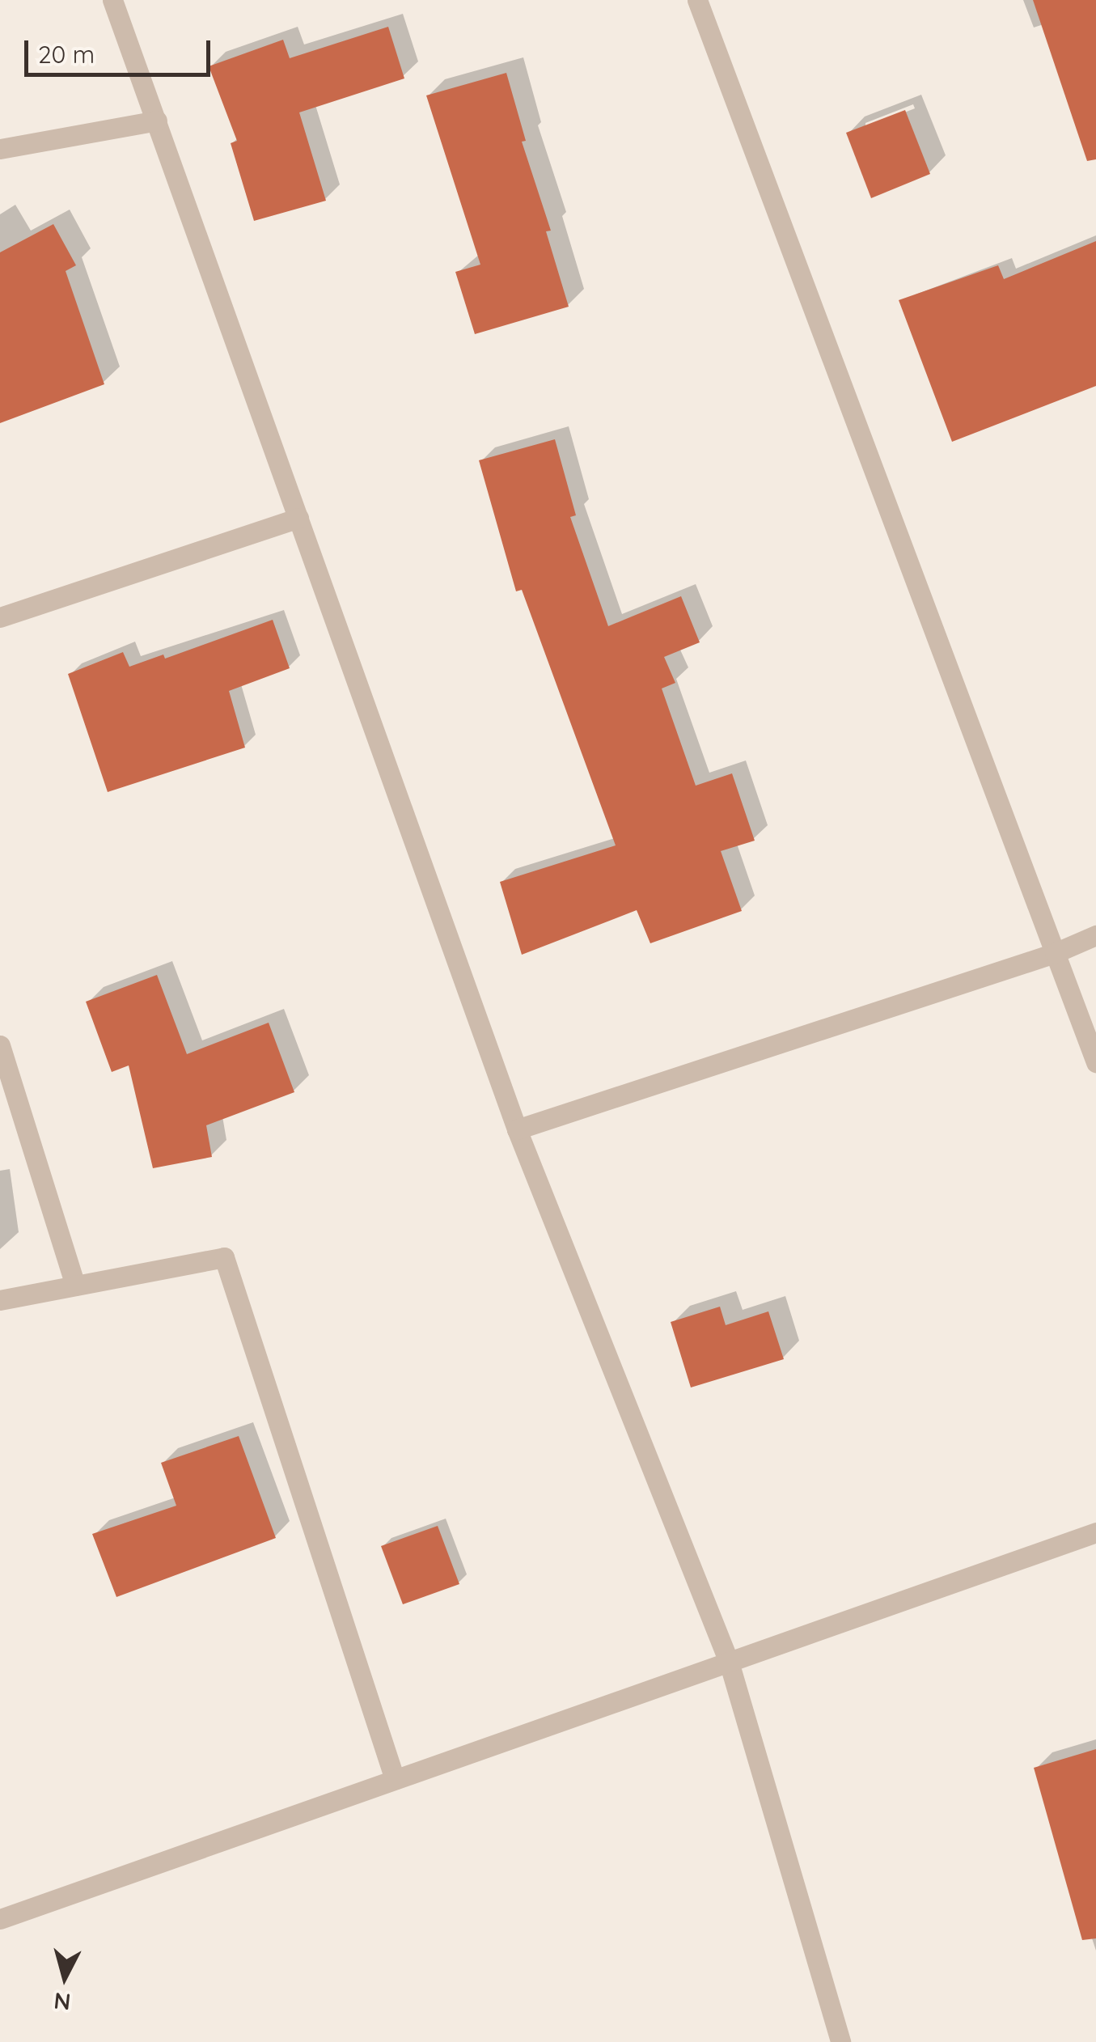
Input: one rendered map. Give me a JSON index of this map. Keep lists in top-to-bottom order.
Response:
{
  "scale_bar": "20 m",
  "north": "bottom"
}
